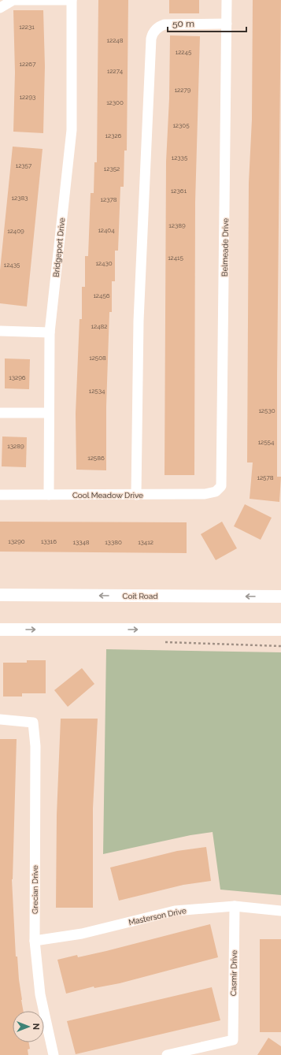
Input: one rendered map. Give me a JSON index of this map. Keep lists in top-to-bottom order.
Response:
{
  "streets": {
    "main road": ["Coit Road"],
    "street": [
      "Bridgeport Drive",
      "Belmeade Drive",
      "Cool Meadow Drive",
      "Grecian Drive",
      "Masterson Drive",
      "Casmir Drive"
    ]
  },
  "crossings": [
    ["Bridgeport Drive", "Cool Meadow Drive"],
    ["Belmeade Drive", "Cool Meadow Drive"],
    ["Grecian Drive", "Masterson Drive"],
    ["Masterson Drive", "Casmir Drive"]
  ],
  "house_numbers": [
    "12231",
    "12248",
    "12245",
    "12267",
    "12274",
    "12279",
    "12293",
    "12300",
    "12305",
    "12326",
    "12335",
    "12357",
    "12352",
    "12361",
    "12383",
    "12378",
    "12389",
    "12404",
    "12409",
    "12415",
    "12430",
    "12435",
    "12456",
    "12482",
    "12508",
    "13296",
    "12534",
    "12530",
    "12554",
    "13289",
    "12586",
    "12578",
    "13290",
    "13316",
    "13348",
    "13380",
    "13412"
  ],
  "scale_bar": "50 m",
  "north": "right"
}
